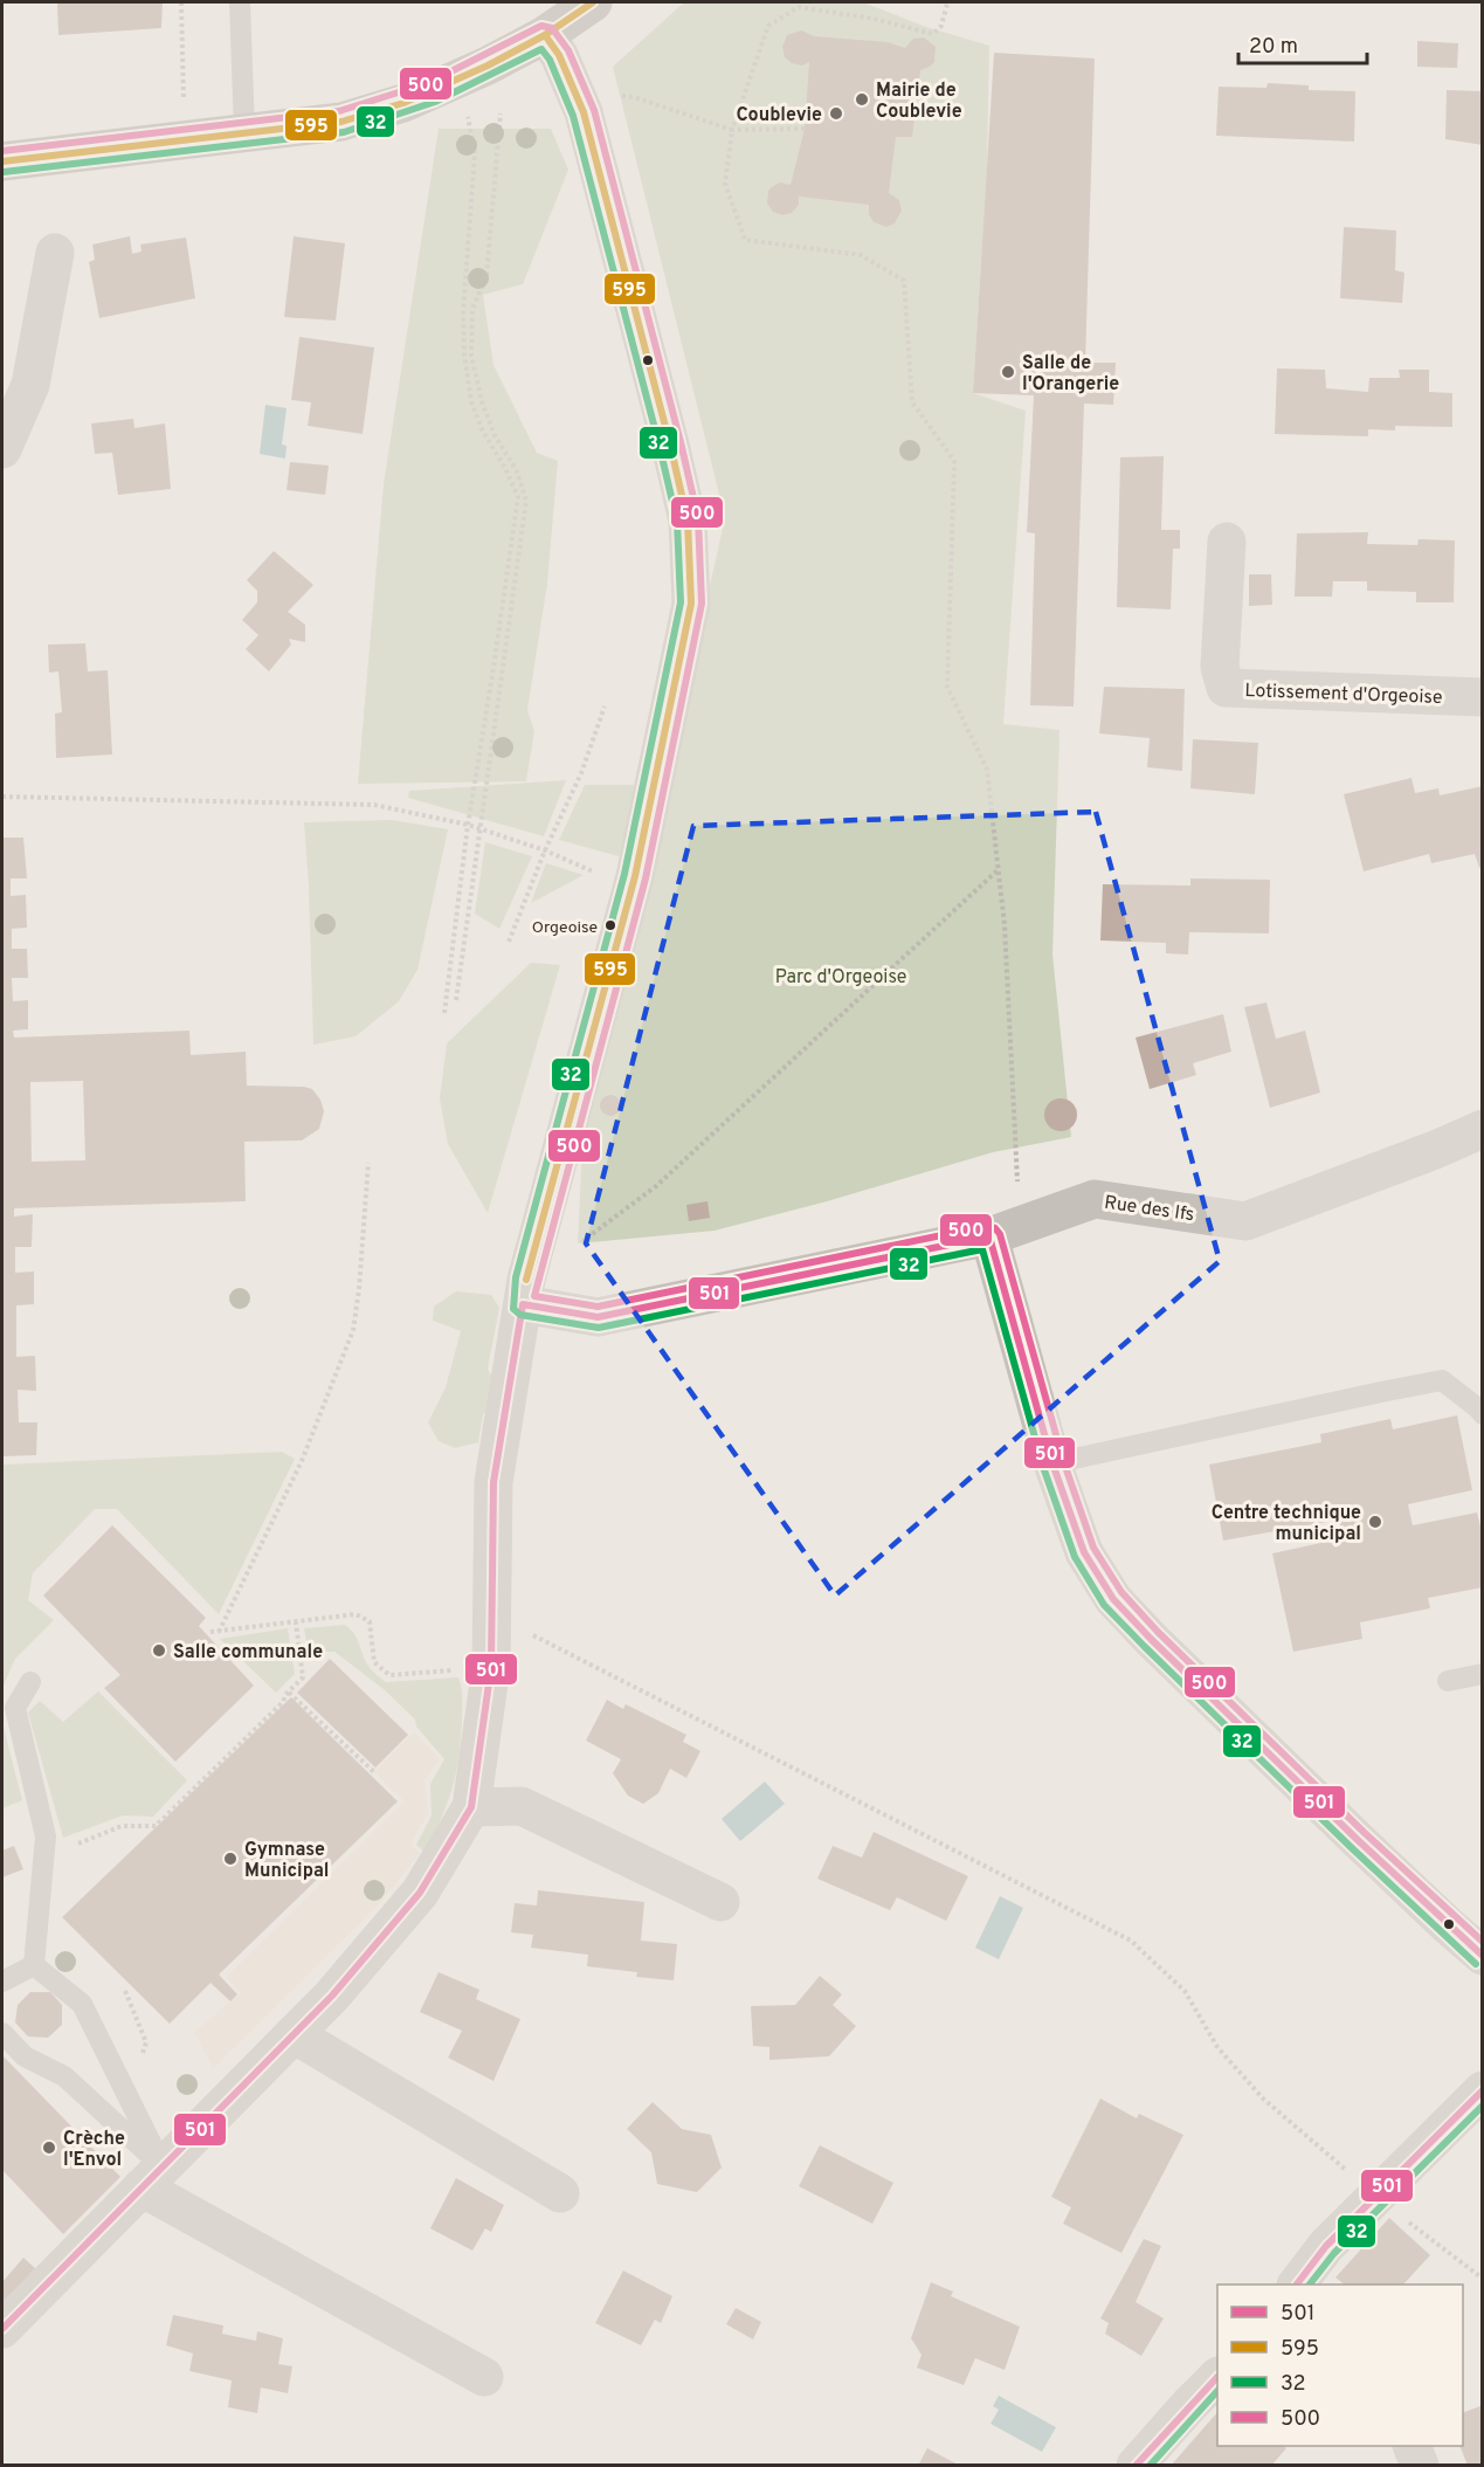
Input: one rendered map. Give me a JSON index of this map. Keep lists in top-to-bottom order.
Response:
{
  "streets": {
    "street": ["Lotissement d'Orgeoise", "Rue des Ifs"]
  },
  "parks": ["Parc d'Orgeoise"],
  "places": [
    "Mairie de Coublevie",
    "Coublevie",
    "Salle de l'Orangerie",
    "Orgeoise",
    "Centre technique municipal",
    "Salle communale",
    "Gymnase Municipal",
    "Crèche l'Envol"
  ],
  "lines": [
    "transit line 595",
    "transit line 500",
    "transit line 32",
    "transit line 501"
  ],
  "legend": [
    "501",
    "595",
    "32",
    "500"
  ],
  "scale_bar": "20 m"
}
